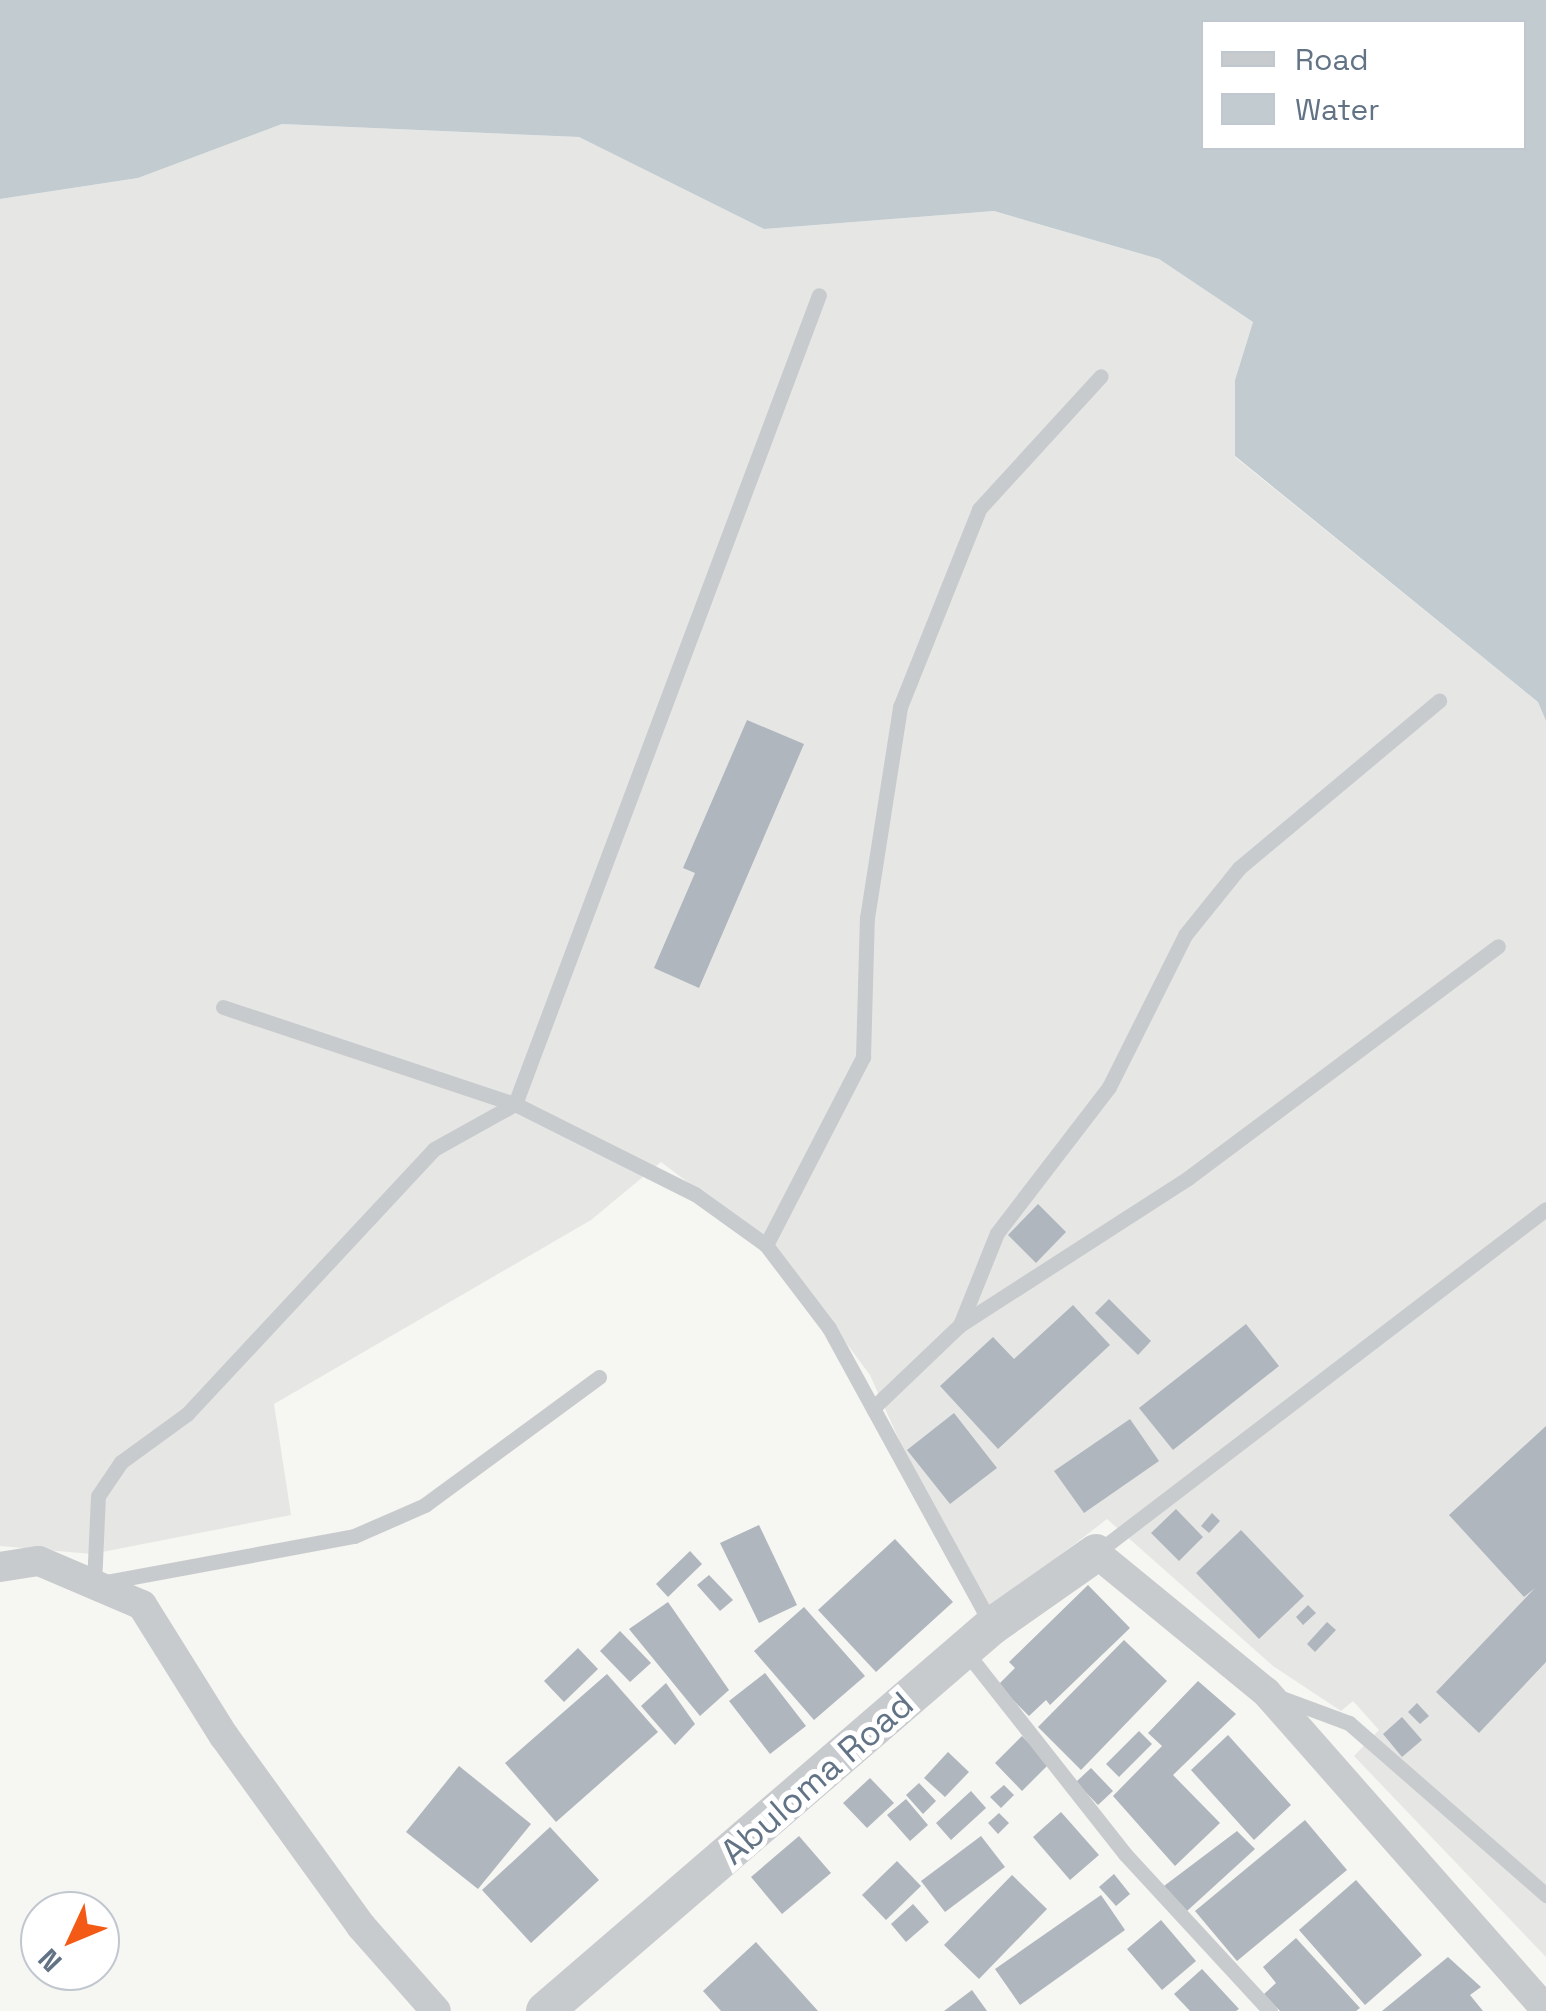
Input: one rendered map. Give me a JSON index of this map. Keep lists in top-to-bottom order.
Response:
{
  "streets": {
    "street": ["Abuloma Road"]
  },
  "legend": ["Road", "Water"],
  "north": "bottom left"
}
